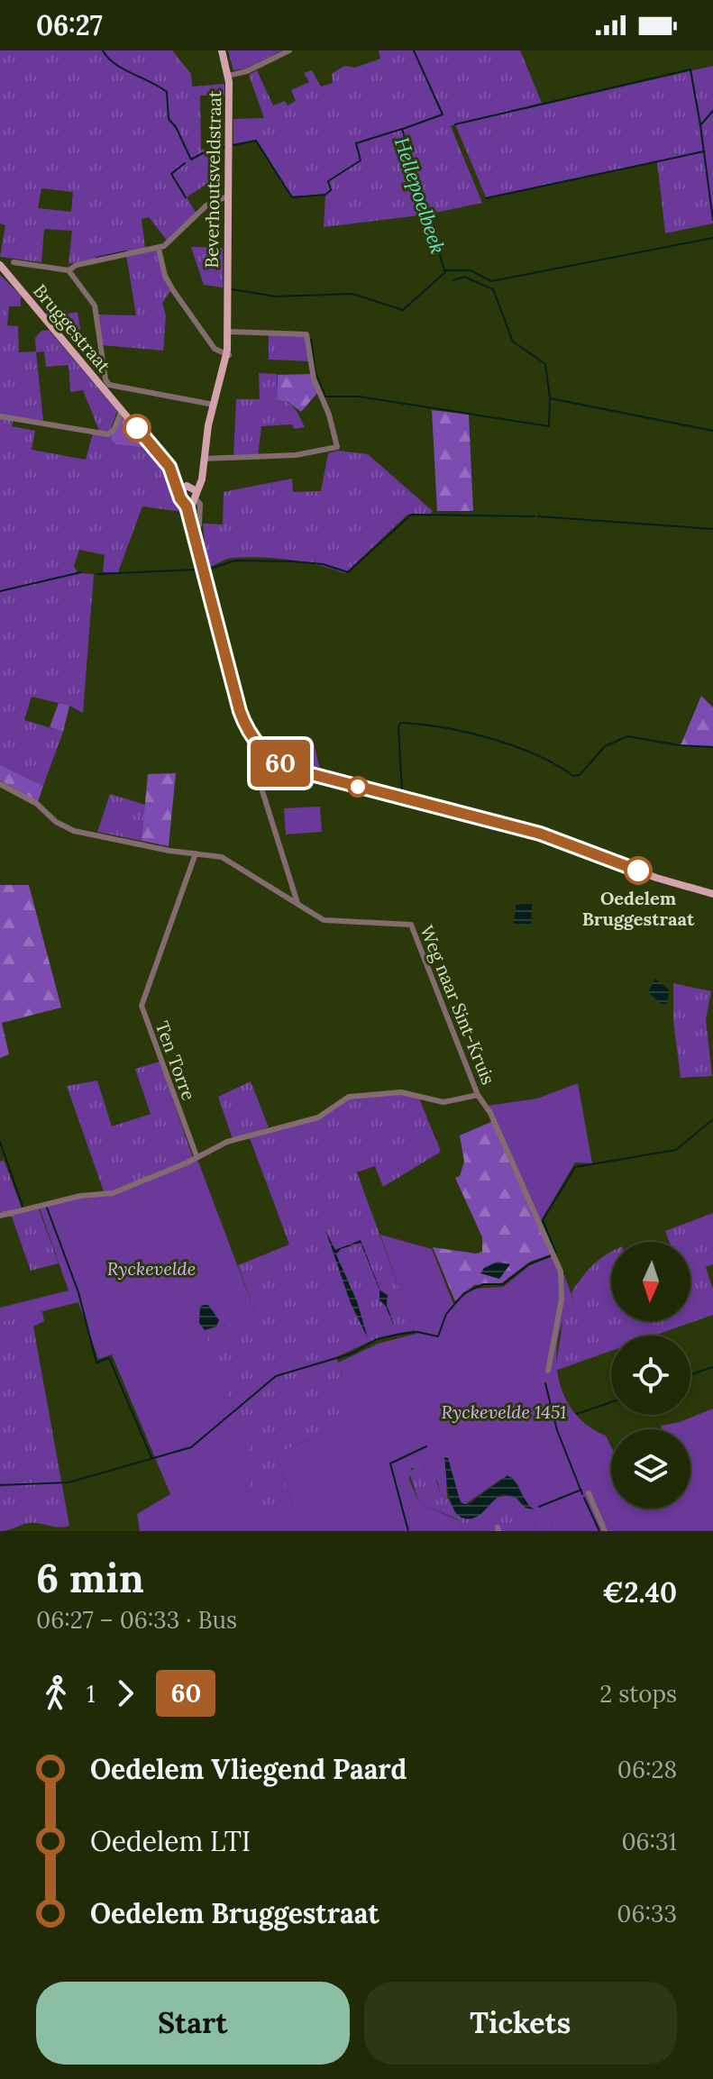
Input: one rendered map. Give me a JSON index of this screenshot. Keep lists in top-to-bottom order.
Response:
{
  "streets": {
    "main road": ["Beverhoutsveldstraat", "Bruggestraat"],
    "street": ["Weg naar Sint-Kruis", "Ten Torre"]
  },
  "crossings": [
    ["Beverhoutsveldstraat", "Bruggestraat"],
    ["Weg naar Sint-Kruis", "Ten Torre"]
  ],
  "water": ["Hellepoelbeek"],
  "parks": ["Ryckevelde", "Ryckevelde 1451"],
  "places": ["Oedelem Bruggestraat"],
  "lines": ["bus line 60"],
  "north": "bottom",
  "page": {
    "status": "06:27",
    "on_map": "60",
    "heading": ["6 min", "06:27 – 06:33 · Bus", "€2.40"],
    "legs": ["1", "60", "2 stops"],
    "list": [
      {
        "name": "Oedelem Vliegend Paard",
        "value": "06:28"
      },
      {
        "name": "Oedelem LTI",
        "value": "06:31"
      },
      {
        "name": "Oedelem Bruggestraat",
        "value": "06:33"
      }
    ],
    "buttons": ["Start", "Tickets"]
  }
}
